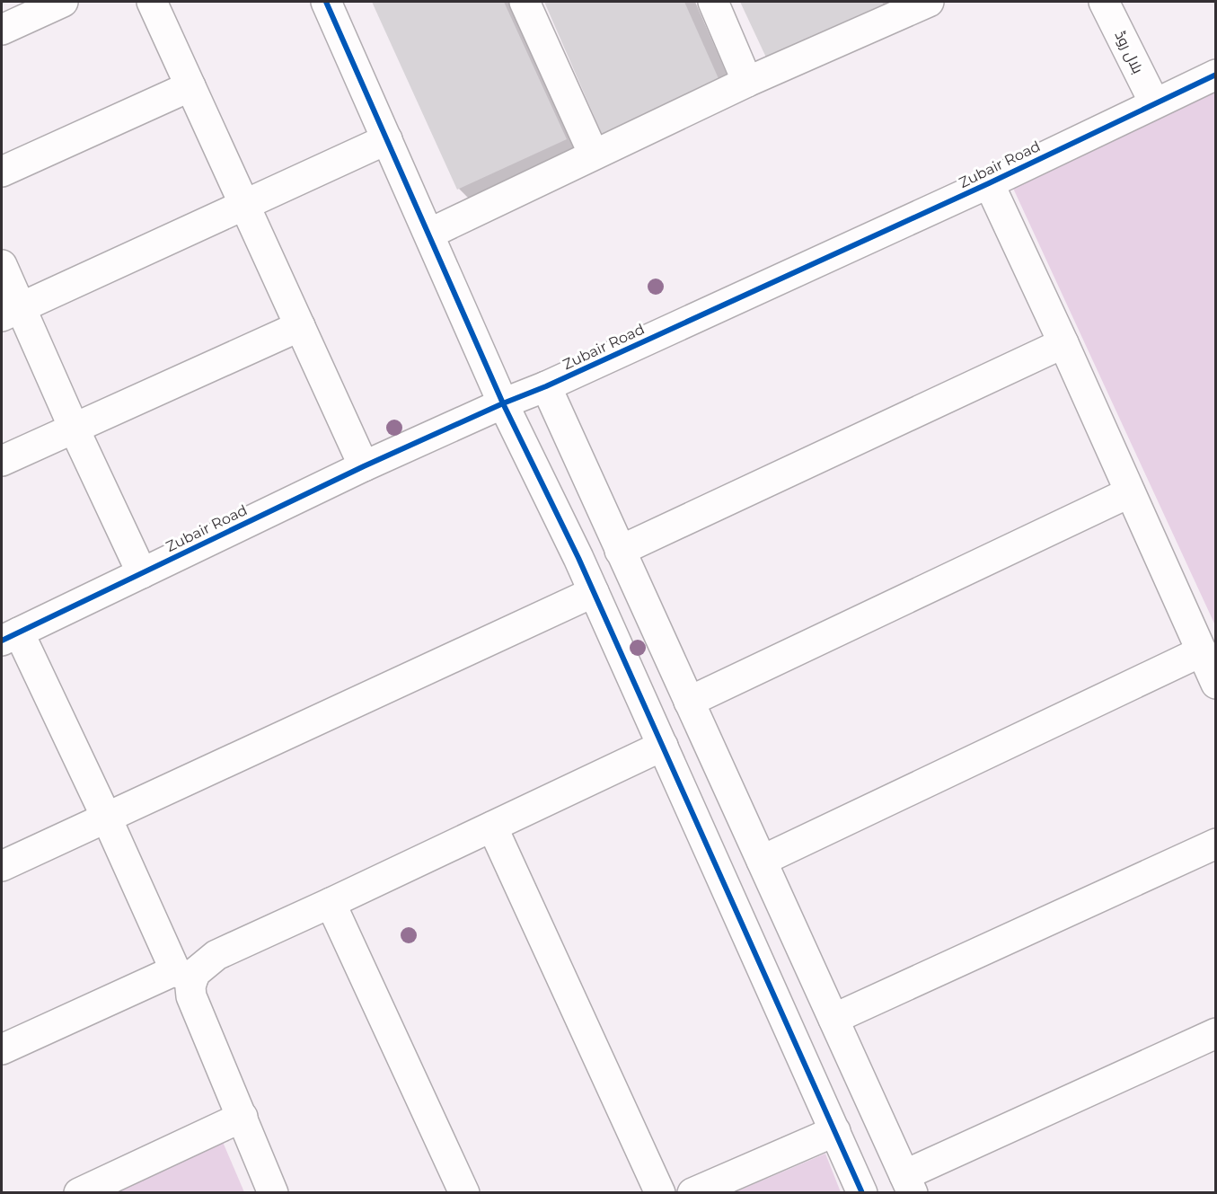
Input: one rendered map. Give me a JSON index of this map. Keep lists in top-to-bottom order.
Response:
{
  "streets": {
    "street": ["بلال روڈ", "Zubair Road"]
  },
  "crossings": [
    ["بلال روڈ", "Zubair Road"]
  ]
}
